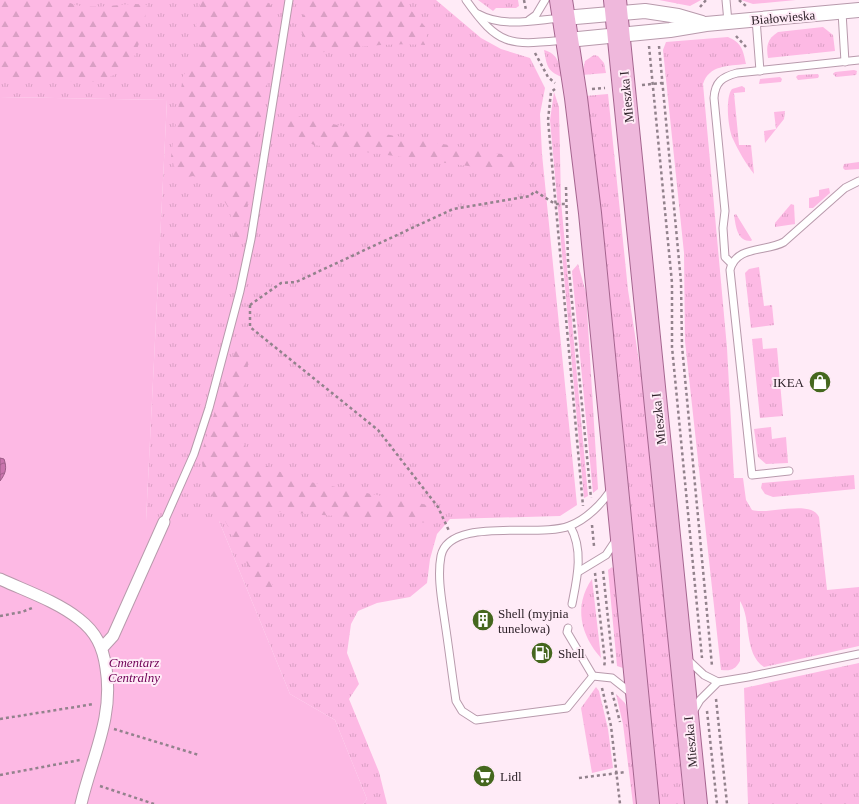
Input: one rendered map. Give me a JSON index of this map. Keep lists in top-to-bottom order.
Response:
{
  "streets": {
    "main road": ["Mieszka I"],
    "street": ["Białowieska"]
  },
  "crossings": [
    ["Białowieska", "Mieszka I"]
  ],
  "parks": ["Cmentarz Centralny"],
  "places": {
    "shop": ["IKEA"],
    "building": ["Shell (myjnia tunelowa)"],
    "fuel station": ["Shell"],
    "supermarket": ["Lidl"]
  }
}
